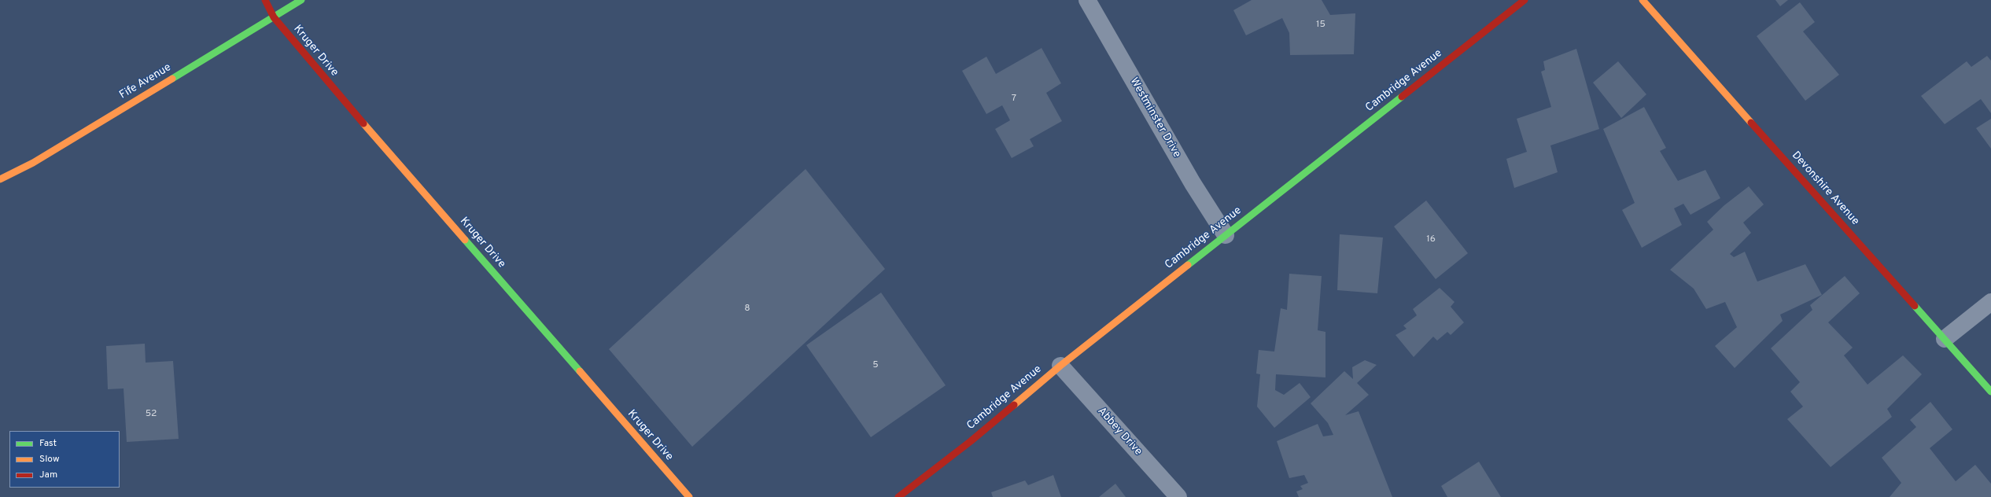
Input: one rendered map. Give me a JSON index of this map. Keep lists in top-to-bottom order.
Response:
{
  "streets": {
    "street": [
      "Kruger Drive",
      "Cambridge Avenue",
      "Fife Avenue",
      "Westminster Drive",
      "Devonshire Avenue",
      "Abbey Drive"
    ]
  },
  "crossings": [
    ["Kruger Drive", "Fife Avenue"],
    ["Cambridge Avenue", "Westminster Drive"],
    ["Cambridge Avenue", "Abbey Drive"]
  ],
  "house_numbers": [
    "15",
    "7",
    "16",
    "8",
    "5",
    "52"
  ],
  "legend": ["Fast", "Slow", "Jam"]
}
